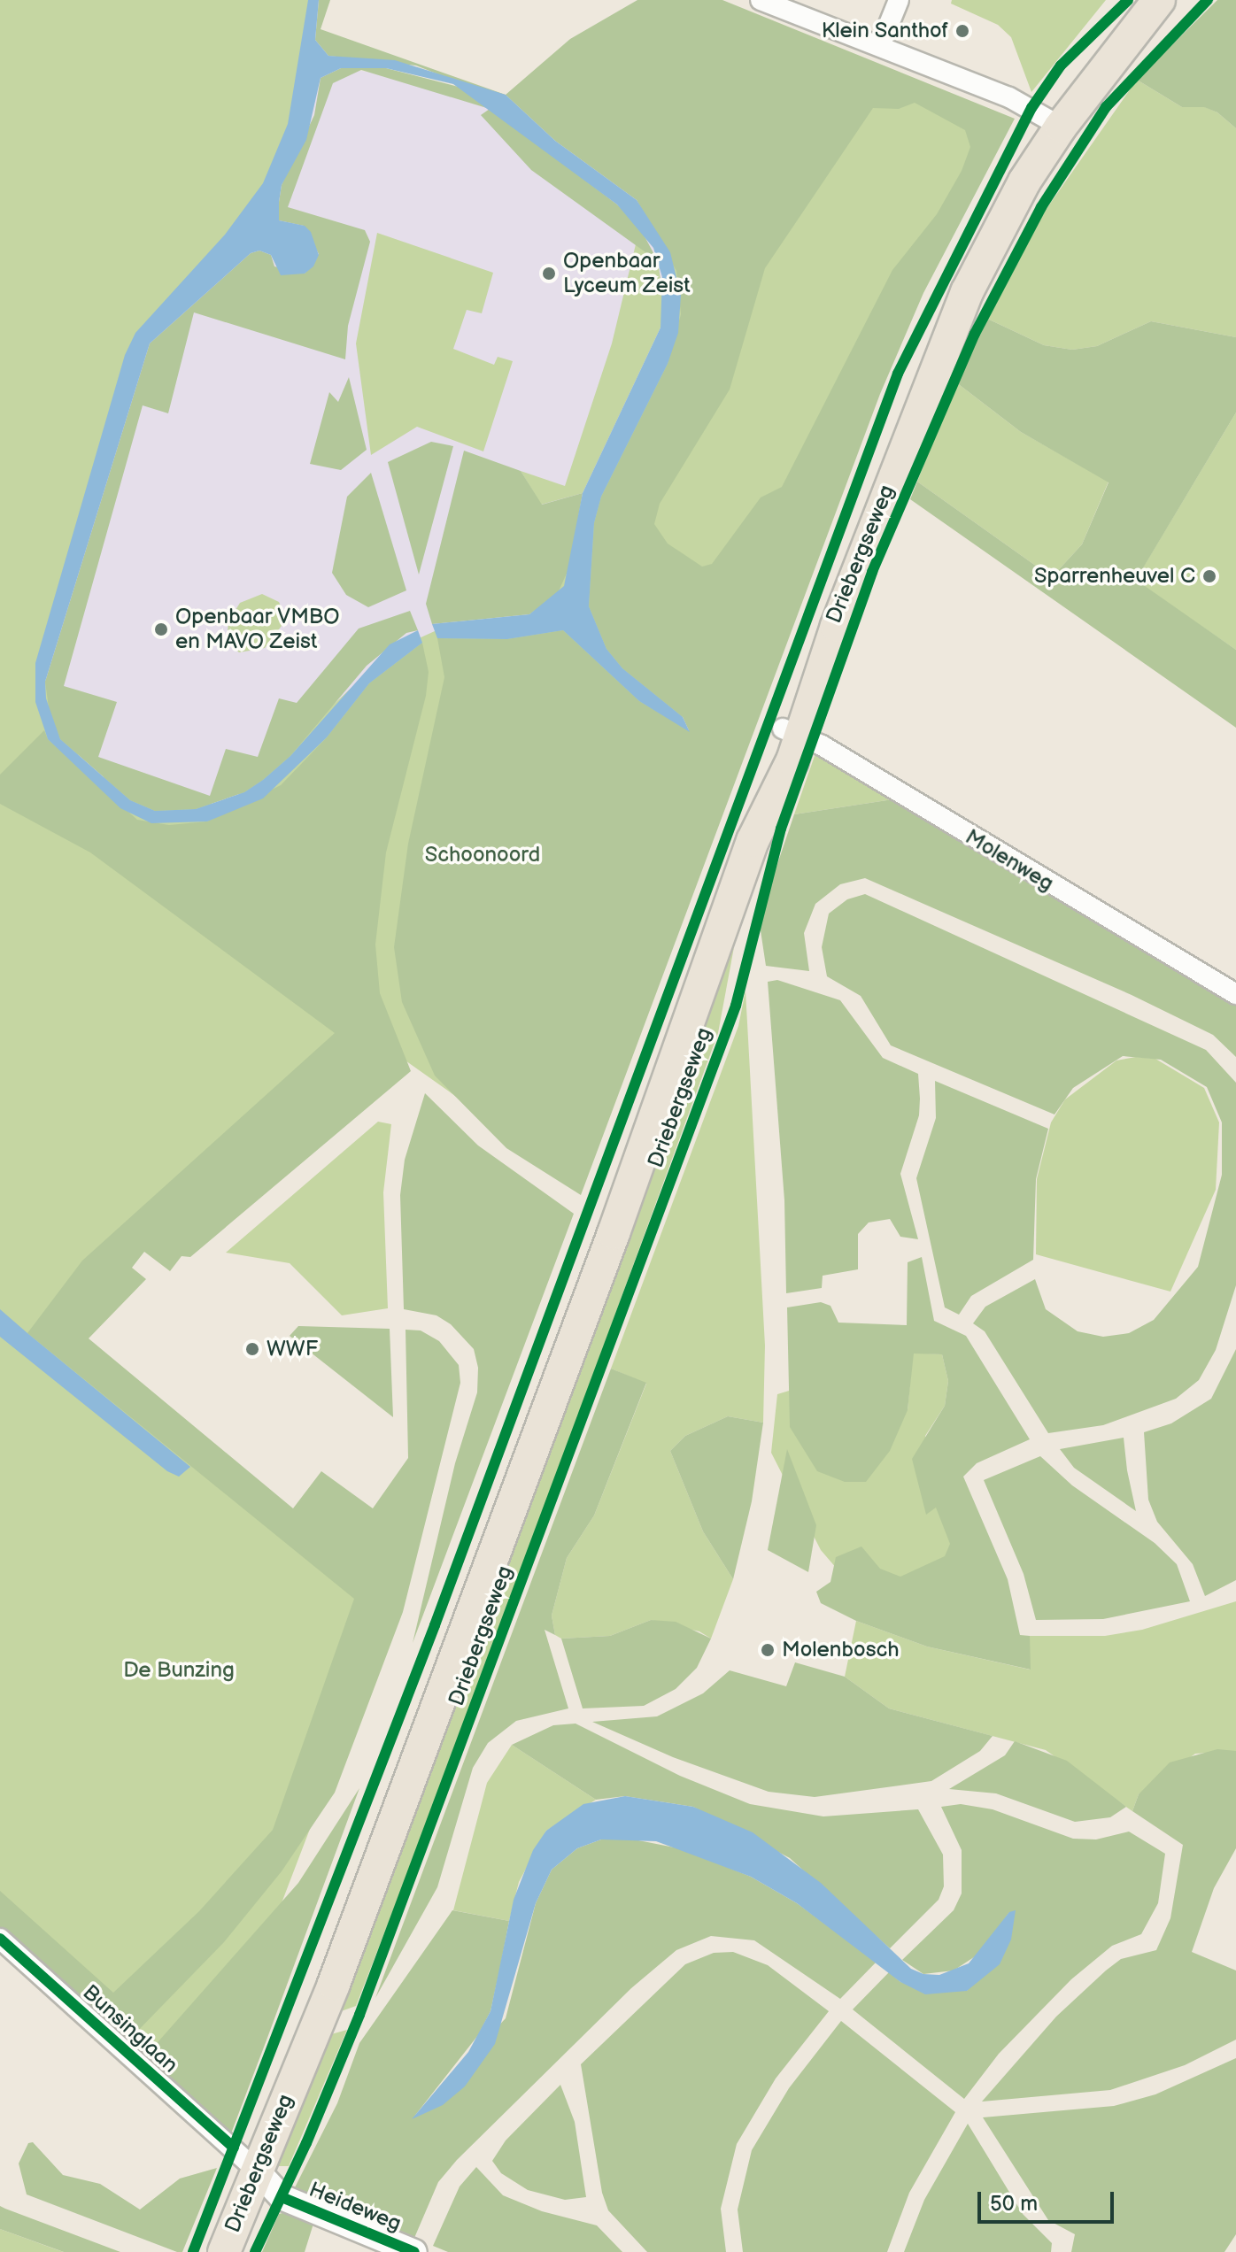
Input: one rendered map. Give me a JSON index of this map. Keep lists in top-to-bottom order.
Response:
{
  "streets": {
    "main road": ["Driebergseweg"],
    "street": ["Molenweg", "Bunsinglaan", "Heideweg"]
  },
  "crossings": [
    ["Driebergseweg", "Molenweg"],
    ["Driebergseweg", "Bunsinglaan"],
    ["Driebergseweg", "Heideweg"],
    ["Bunsinglaan", "Heideweg"]
  ],
  "parks": ["Schoonoord", "De Bunzing"],
  "places": [
    "Klein Santhof",
    "Openbaar Lyceum Zeist",
    "Sparrenheuvel C",
    "Openbaar VMBO en MAVO Zeist",
    "WWF",
    "Molenbosch"
  ],
  "scale_bar": "50 m"
}
